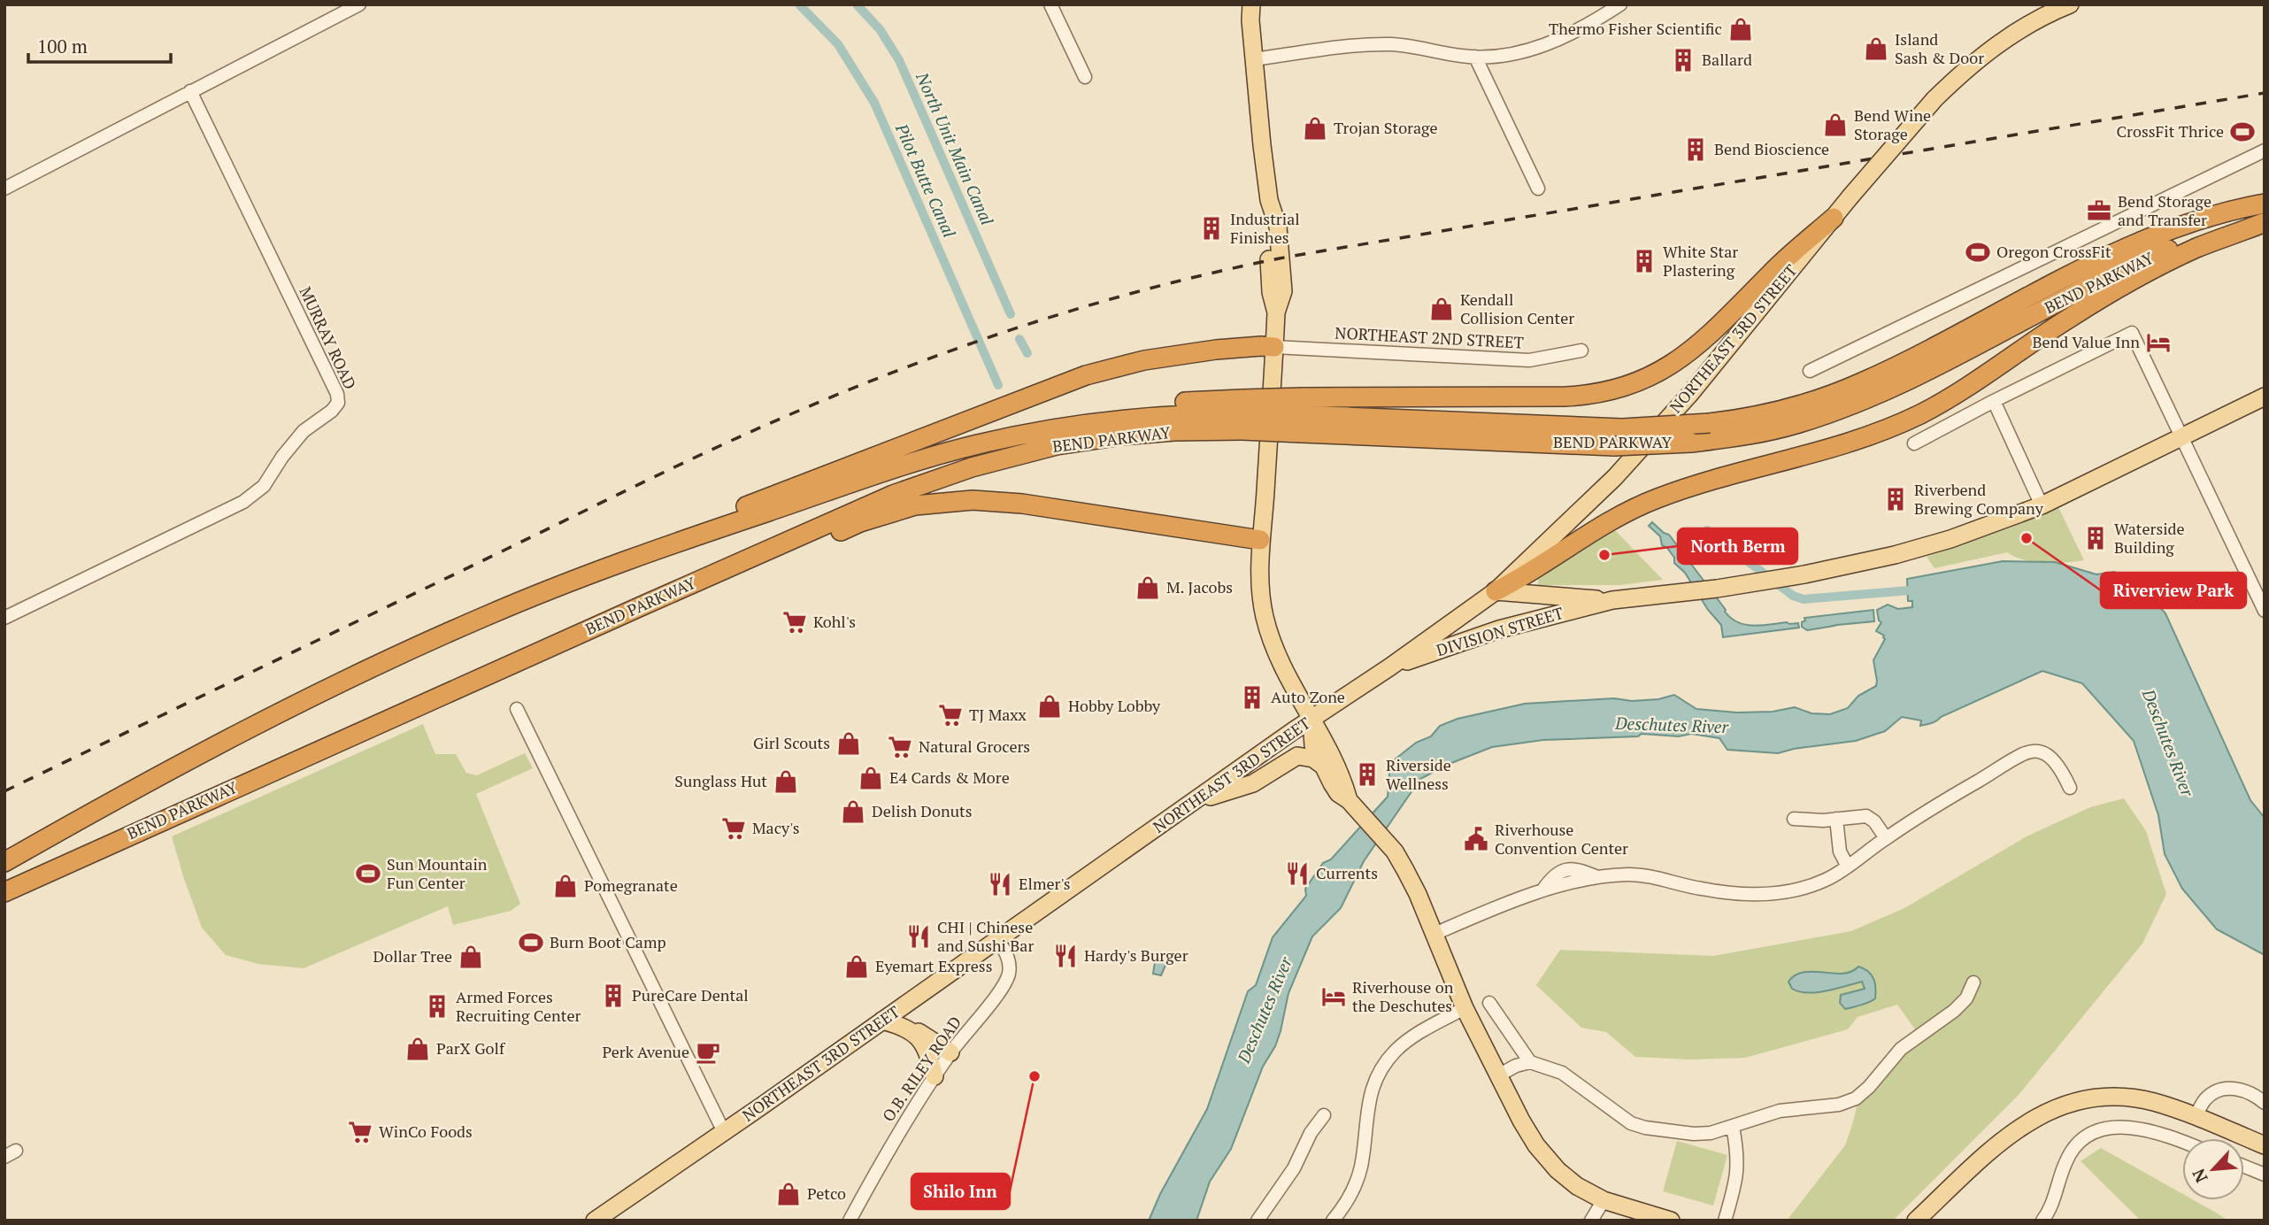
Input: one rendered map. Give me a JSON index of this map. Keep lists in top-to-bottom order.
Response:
{
  "streets": {
    "highway": ["BEND PARKWAY"],
    "main road": ["NORTHEAST 3RD STREET", "DIVISION STREET"],
    "street": ["MURRAY ROAD", "NORTHEAST 2ND STREET", "O.B. RILEY ROAD"]
  },
  "crossings": [
    ["NORTHEAST 3RD STREET", "DIVISION STREET"],
    ["NORTHEAST 3RD STREET", "O.B. RILEY ROAD"]
  ],
  "water": ["North Unit Main Canal", "Pilot Butte Canal", "Deschutes River"],
  "places": {
    "shop": [
      "Thermo Fisher Scientific",
      "Island Sash & Door",
      "Bend Wine Storage",
      "Trojan Storage",
      "Kendall Collision Center",
      "M. Jacobs",
      "Hobby Lobby",
      "Girl Scouts",
      "E4 Cards & More",
      "Sunglass Hut",
      "Delish Donuts",
      "Pomegranate",
      "Dollar Tree",
      "Eyemart Express",
      "ParX Golf",
      "Petco"
    ],
    "building": [
      "Ballard",
      "Bend Bioscience",
      "Industrial Finishes",
      "White Star Plastering",
      "Riverbend Brewing Company",
      "Waterside Building",
      "Auto Zone",
      "Riverside Wellness",
      "PureCare Dental",
      "Armed Forces Recruiting Center"
    ],
    "sports": [
      "CrossFit Thrice",
      "Oregon CrossFit",
      "Sun Mountain Fun Center",
      "Burn Boot Camp"
    ],
    "office": ["Bend Storage and Transfer"],
    "hotel": ["Bend Value Inn", "Riverhouse on the Deschutes"],
    "other": ["Riverview Park", "North Berm", "Shilo Inn"],
    "supermarket": [
      "Kohl's",
      "TJ Maxx",
      "Natural Grocers",
      "Macy's",
      "WinCo Foods"
    ],
    "public building": ["Riverhouse Convention Center"],
    "restaurant": [
      "Currents",
      "Elmer's",
      "CHI | Chinese and Sushi Bar",
      "Hardy's Burger"
    ],
    "cafe": ["Perk Avenue"]
  },
  "scale_bar": "100 m",
  "north": "bottom left"
}
